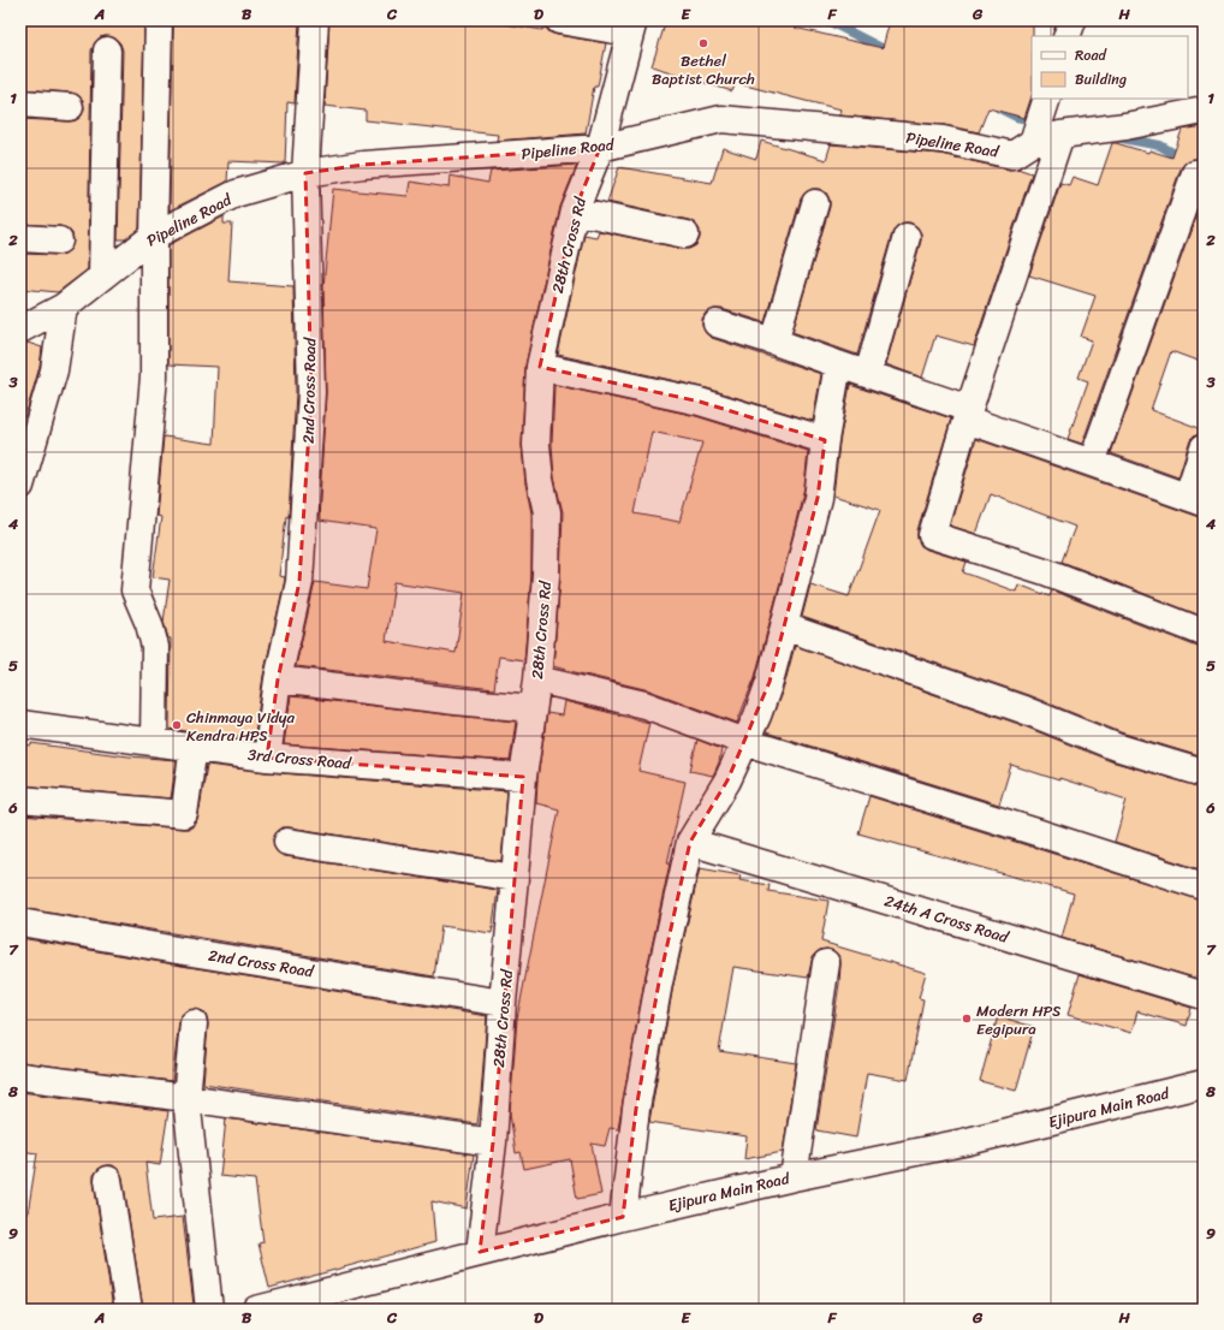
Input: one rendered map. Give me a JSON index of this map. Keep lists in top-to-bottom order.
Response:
{
  "streets": {
    "street": [
      "Pipeline Road",
      "28th Cross Rd",
      "2nd Cross Road",
      "3rd Cross Road",
      "24th A Cross Road",
      "Ejipura Main Road"
    ]
  },
  "crossings": [
    ["Pipeline Road", "28th Cross Rd"],
    ["Pipeline Road", "2nd Cross Road"],
    ["28th Cross Rd", "2nd Cross Road"],
    ["28th Cross Rd", "3rd Cross Road"],
    ["28th Cross Rd", "Ejipura Main Road"],
    ["2nd Cross Road", "3rd Cross Road"]
  ],
  "places": ["Bethel Baptist Church", "Chinmaya Vidya Kendra HPS", "Modern HPS Eegipura"],
  "legend": ["Road", "Building"],
  "grid": {
    "columns": [
      "A",
      "B",
      "C",
      "D",
      "E",
      "F",
      "G",
      "H"
    ],
    "rows": [
      "1",
      "2",
      "3",
      "4",
      "5",
      "6",
      "7",
      "8",
      "9"
    ]
  }
}
